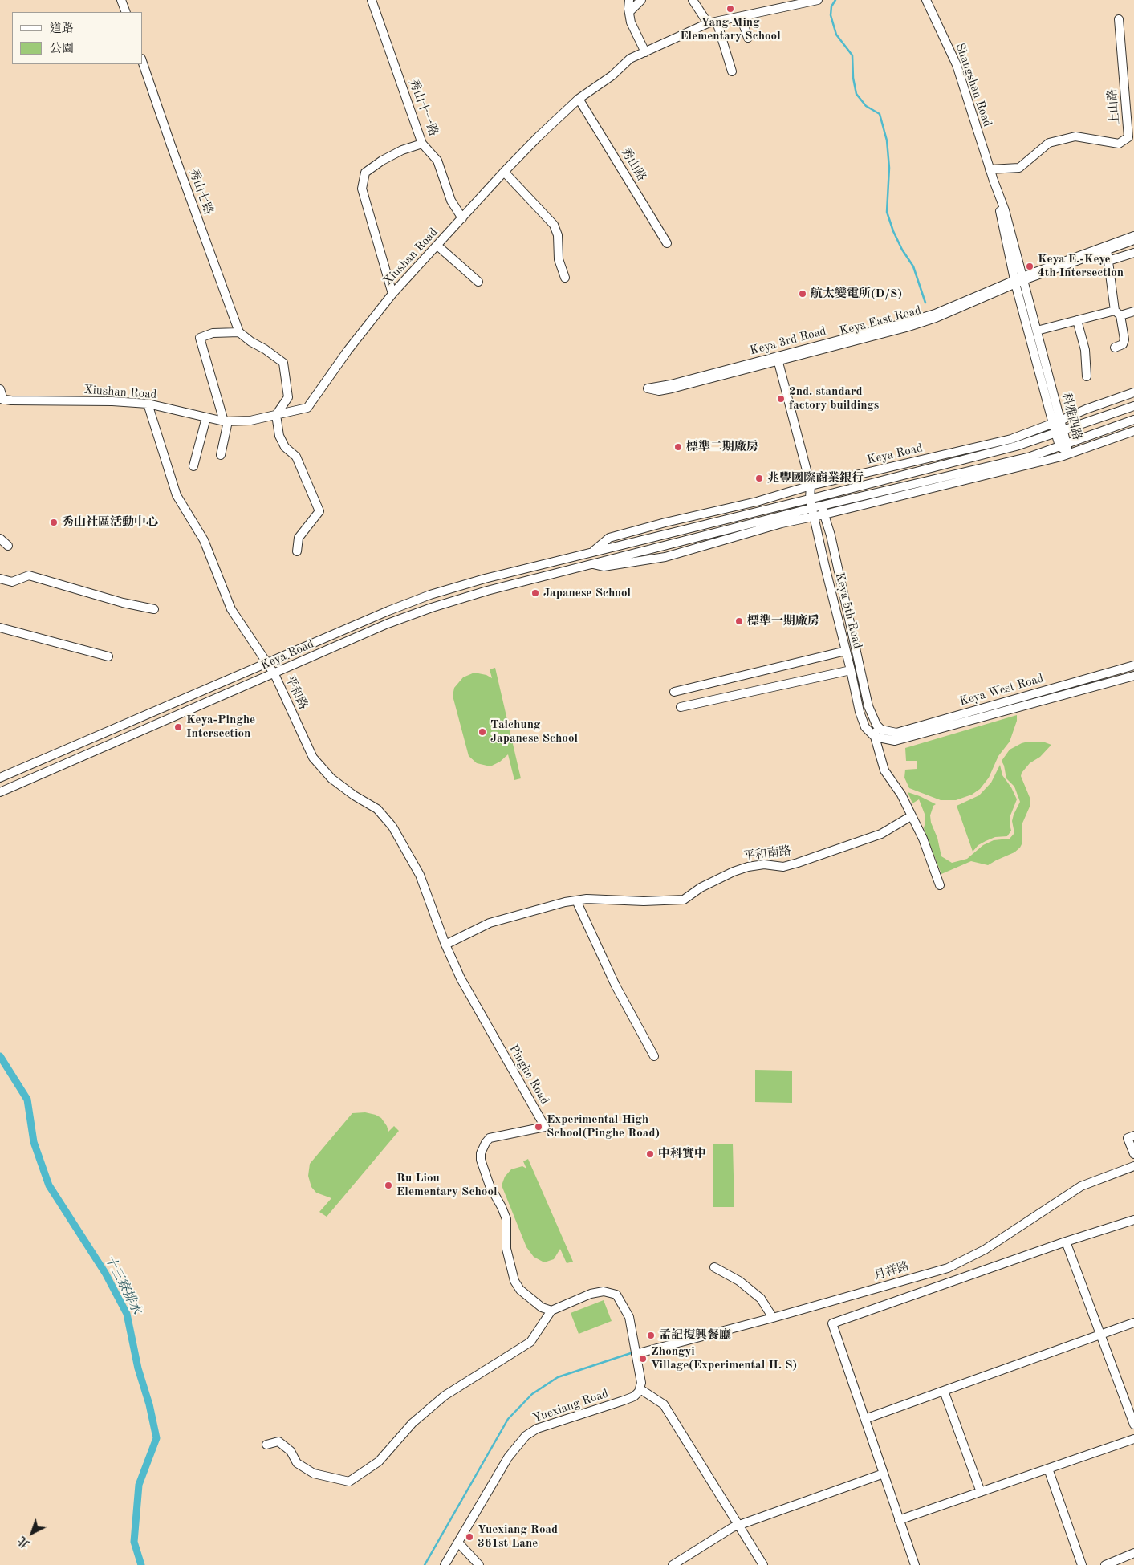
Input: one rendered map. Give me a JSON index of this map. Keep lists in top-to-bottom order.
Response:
{
  "streets": {
    "street": [
      "Shangshan Road",
      "上山路",
      "秀山十一路",
      "秀山路",
      "秀山七路",
      "Xiushan Road",
      "Keya 3rd Road",
      "科雅四路",
      "Keya Road",
      "Keya 5th Road",
      "Keya West Road",
      "平和路",
      "平和南路",
      "Pinghe Road",
      "月祥路",
      "Yuexiang Road"
    ]
  },
  "crossings": [
    ["Shangshan Road", "上山路"],
    ["Shangshan Road", "科雅四路"],
    ["秀山十一路", "Xiushan Road"],
    ["秀山路", "Xiushan Road"],
    ["Xiushan Road", "平和路"],
    ["Keya 3rd Road", "科雅四路"],
    ["Keya 3rd Road", "Keya 5th Road"],
    ["科雅四路", "Keya Road"],
    ["Keya Road", "Keya 5th Road"],
    ["Keya Road", "平和路"],
    ["Keya 5th Road", "Keya West Road"],
    ["平和路", "平和南路"],
    ["平和路", "Pinghe Road"],
    ["平和南路", "Pinghe Road"]
  ],
  "water": ["十三寮排水"],
  "places": [
    "Yang Ming Elementary School",
    "Keya E.-Keye 4th Intersection",
    "航太變電所(D/S)",
    "2nd. standard factory buildings",
    "標準二期廠房",
    "兆豐國際商業銀行",
    "秀山社區活動中心",
    "Japanese School",
    "標準一期廠房",
    "Keya-Pinghe Intersection",
    "Taichung Japanese School",
    "Experimental High School(Pinghe Road)",
    "中科實中",
    "Ru Liou Elementary School",
    "孟記復興餐廳",
    "Zhongyi Village(Experimental H. S)",
    "Yuexiang Road 361st Lane"
  ],
  "legend": ["道路", "公園"],
  "north": "bottom left"
}
